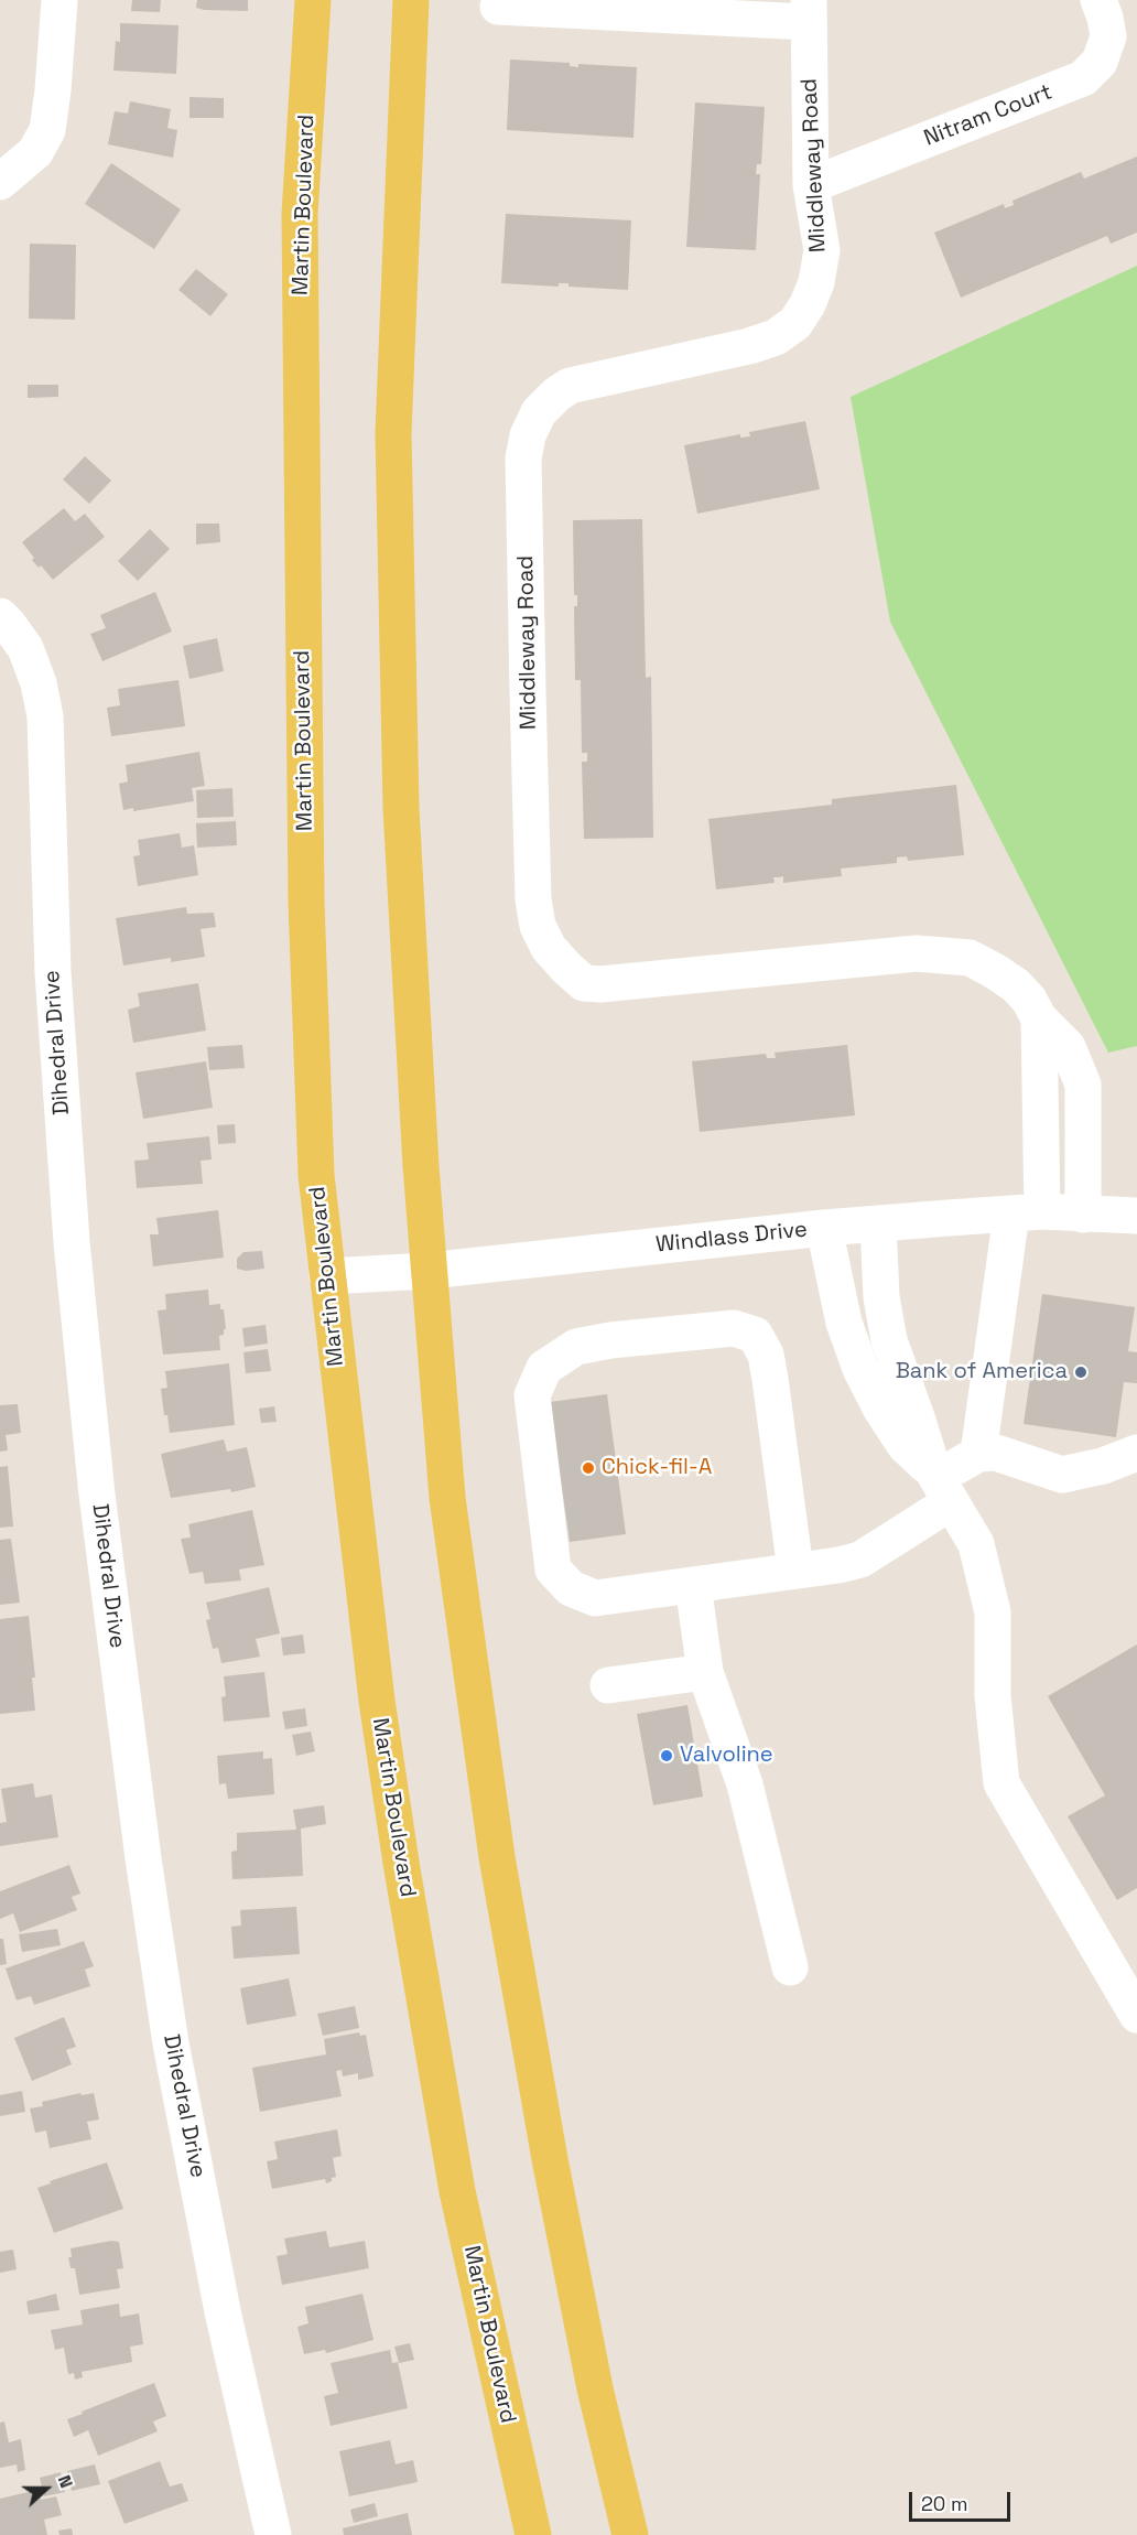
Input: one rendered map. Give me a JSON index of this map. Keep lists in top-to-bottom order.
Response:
{
  "streets": {
    "main road": ["Martin Boulevard"],
    "street": [
      "Nitram Court",
      "Middleway Road",
      "Dihedral Drive",
      "Windlass Drive"
    ]
  },
  "crossings": [
    ["Nitram Court", "Middleway Road"],
    ["Middleway Road", "Windlass Drive"],
    ["Martin Boulevard", "Windlass Drive"]
  ],
  "places": ["Bank of America", "Chick-fil-A", "Valvoline"],
  "scale_bar": "20 m",
  "north": "right"
}
